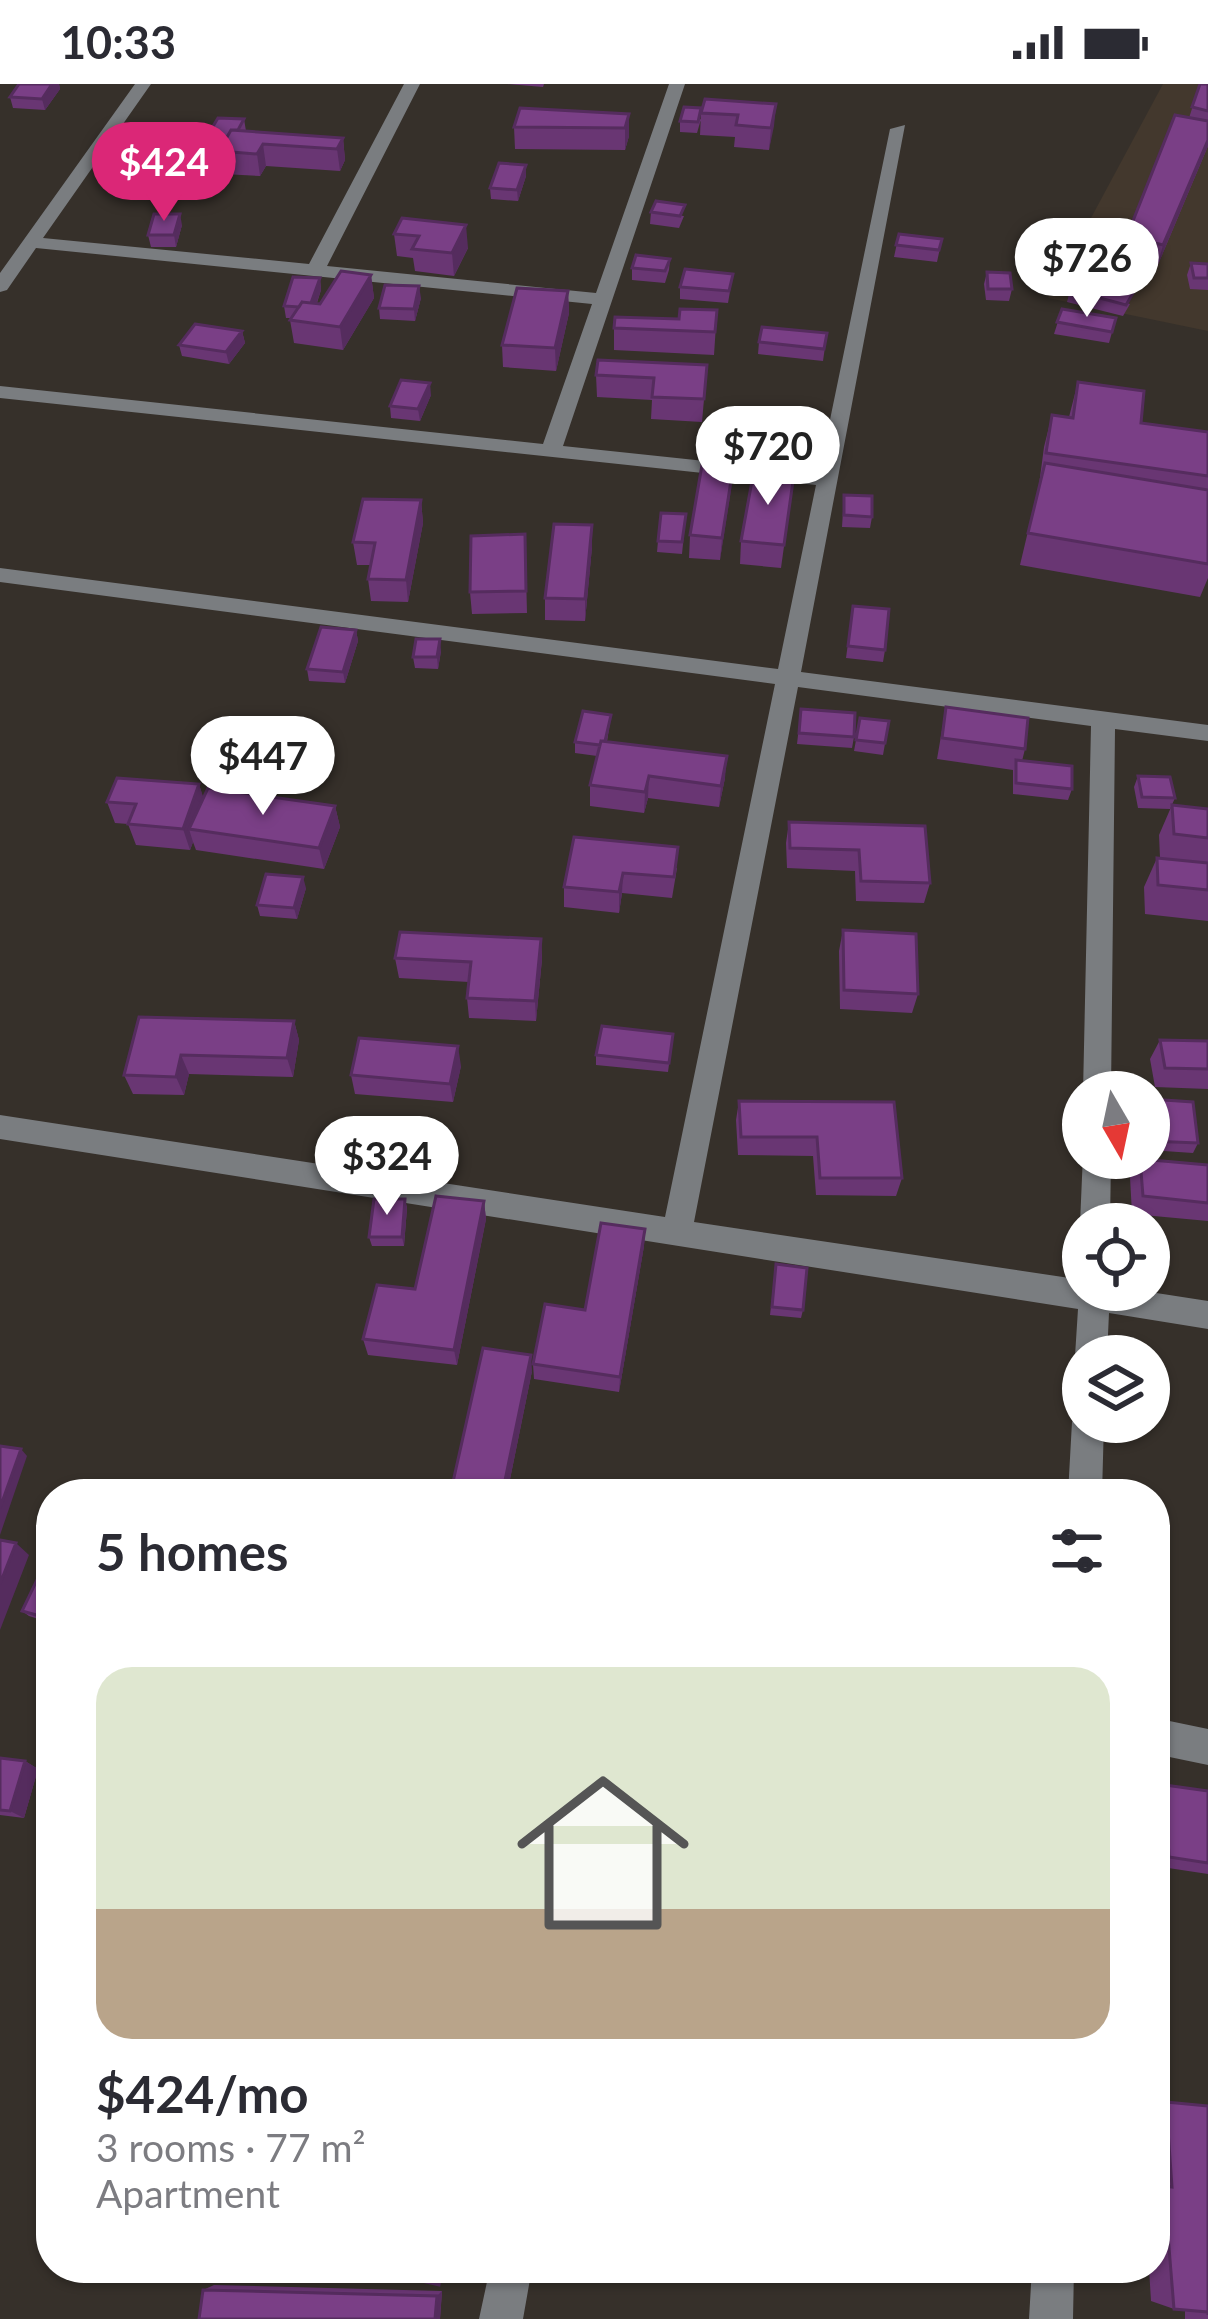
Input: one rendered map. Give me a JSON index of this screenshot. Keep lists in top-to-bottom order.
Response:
{
  "north": "bottom",
  "page": {
    "status": "10:33",
    "price": [
      "$424",
      "$726",
      "$720",
      "$447",
      "$324"
    ],
    "heading": "5 homes",
    "list": [
      {
        "name": "$424/mo",
        "note": "3 rooms · 77 m² · Apartment"
      }
    ]
  }
}
